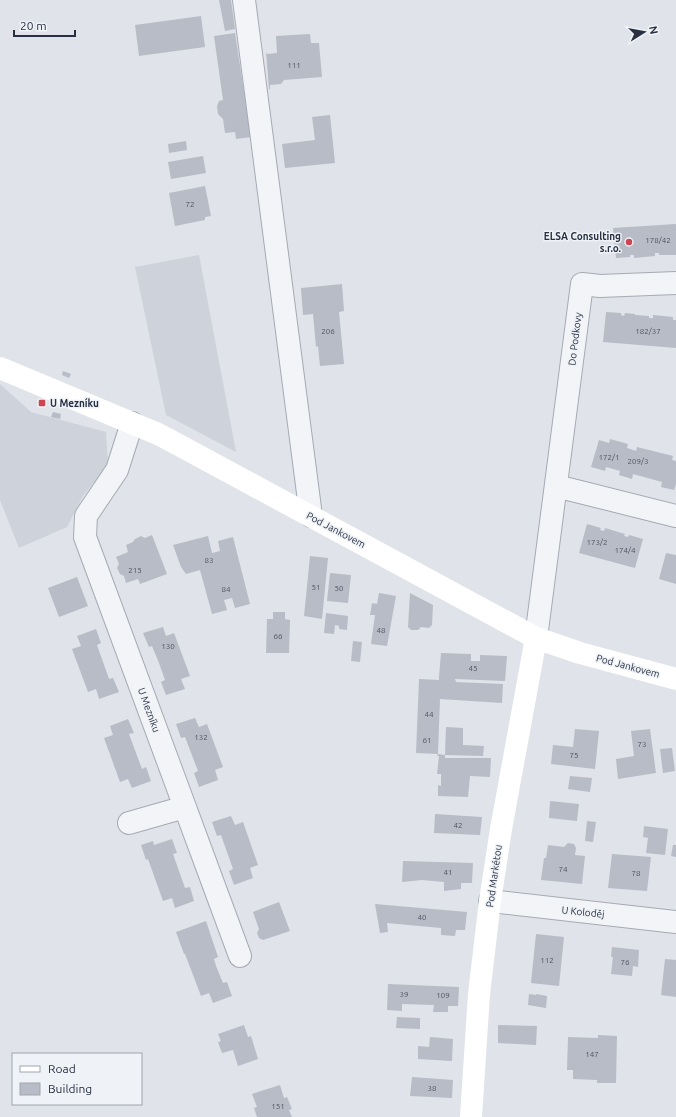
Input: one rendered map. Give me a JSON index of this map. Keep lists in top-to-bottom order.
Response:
{
  "streets": {
    "street": [
      "Do Podkovy",
      "Pod Jankovem",
      "U Mezníku",
      "Pod Markétou",
      "U Koloděj"
    ]
  },
  "crossings": [
    ["Do Podkovy", "Pod Jankovem"],
    ["Do Podkovy", "Pod Markétou"],
    ["Pod Jankovem", "U Mezníku"],
    ["Pod Jankovem", "Pod Markétou"],
    ["Pod Markétou", "U Koloděj"]
  ],
  "places": {
    "other": ["ELSA Consulting s.r.o."],
    "transit": ["U Mezníku"]
  },
  "house_numbers": [
    "111",
    "72",
    "178/42",
    "206",
    "182/37",
    "172/1",
    "209/3",
    "173/2",
    "174/4",
    "83",
    "215",
    "51",
    "50",
    "84",
    "48",
    "66",
    "130",
    "45",
    "44",
    "132",
    "61",
    "73",
    "75",
    "42",
    "74",
    "41",
    "78",
    "40",
    "112",
    "76",
    "39",
    "109",
    "147",
    "38",
    "151"
  ],
  "legend": ["Road", "Building"],
  "scale_bar": "20 m",
  "north": "right"
}
